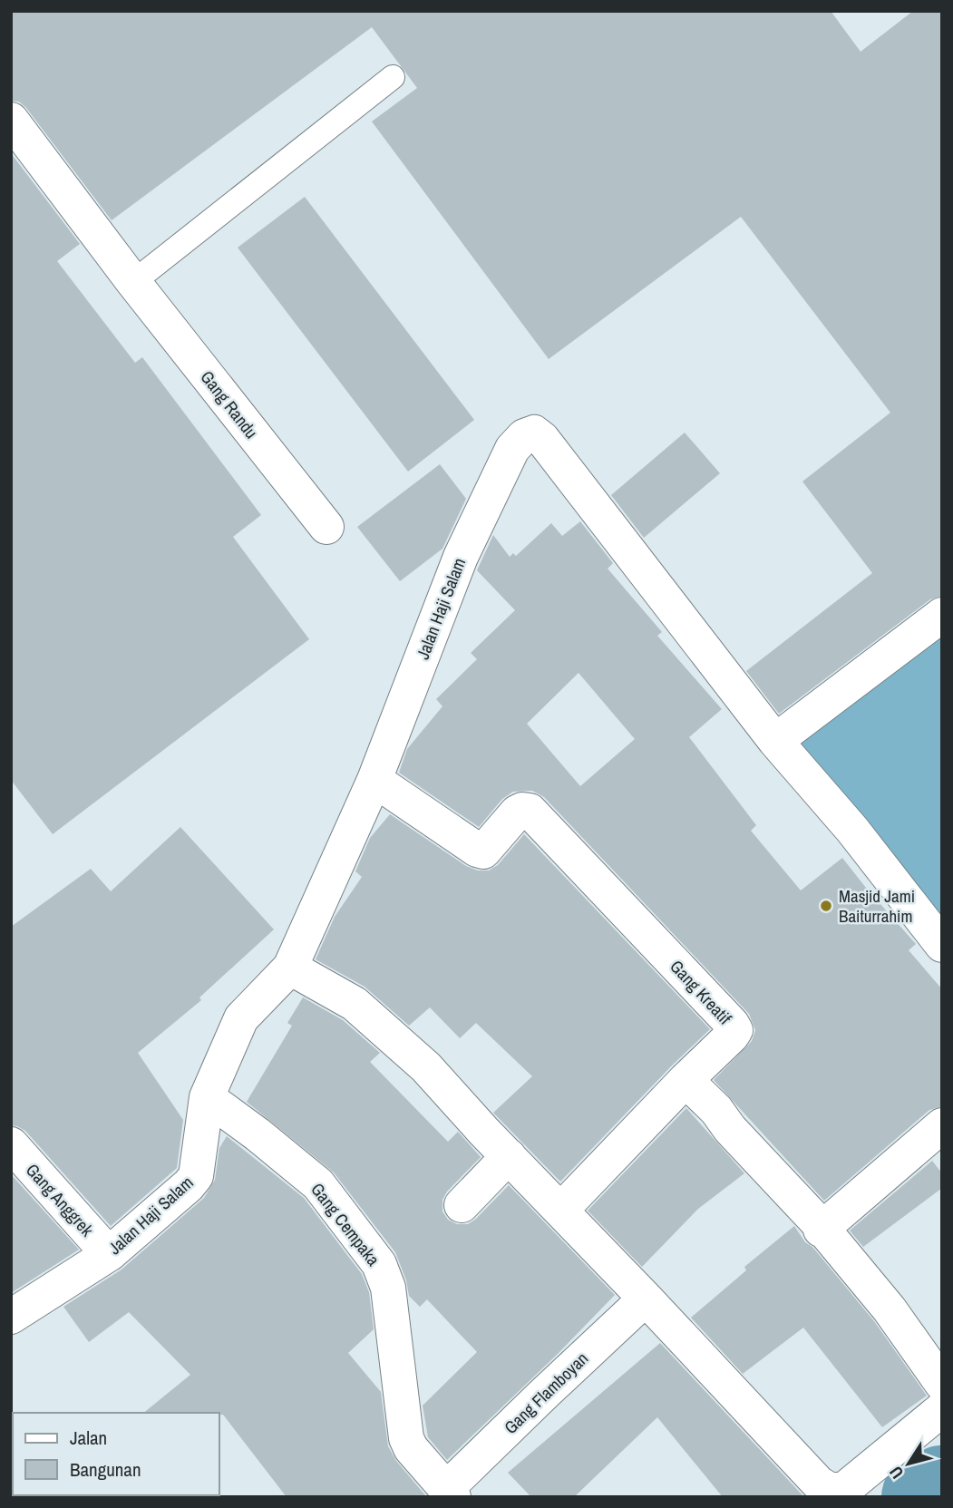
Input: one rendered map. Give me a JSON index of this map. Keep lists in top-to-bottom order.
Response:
{
  "streets": {
    "street": [
      "Gang Randu",
      "Jalan Haji Salam",
      "Gang Kreatif",
      "Gang Anggrek",
      "Gang Cempaka",
      "Gang Flamboyan"
    ]
  },
  "crossings": [
    ["Jalan Haji Salam", "Gang Kreatif"],
    ["Jalan Haji Salam", "Gang Anggrek"],
    ["Jalan Haji Salam", "Gang Cempaka"],
    ["Gang Cempaka", "Gang Flamboyan"]
  ],
  "places": ["Masjid Jami Baiturrahim"],
  "legend": ["Jalan", "Bangunan"],
  "north": "bottom left"
}
